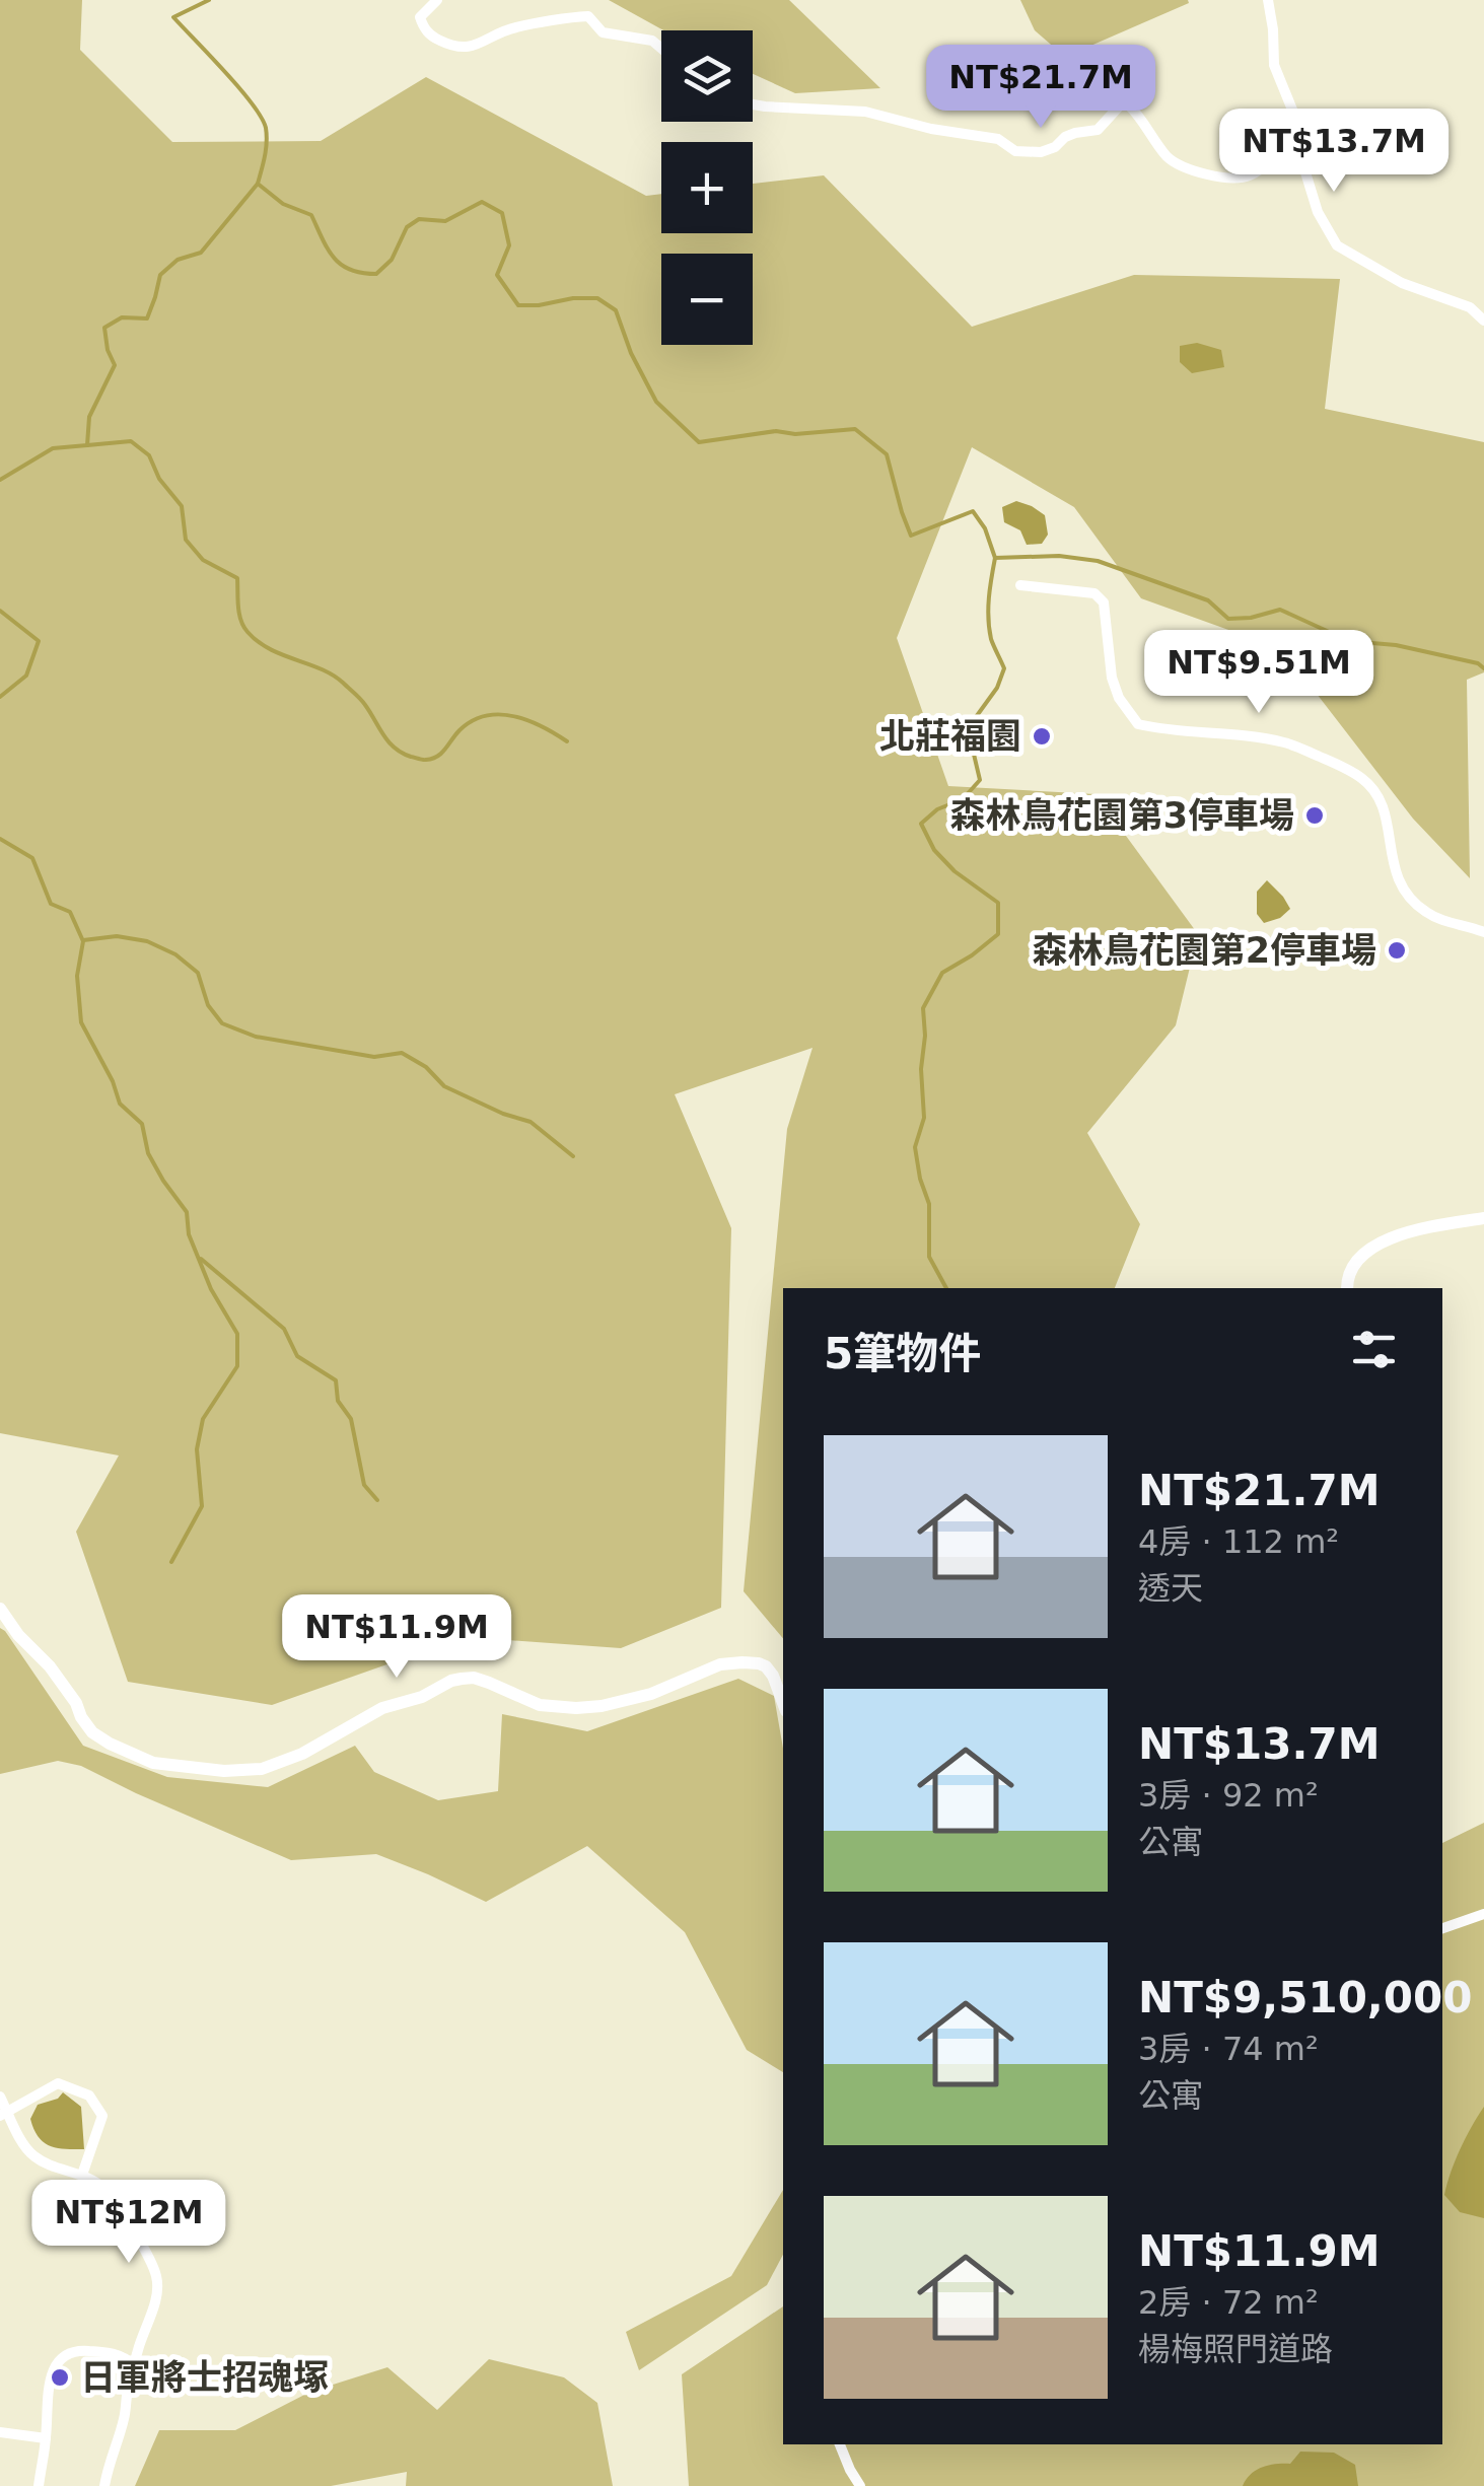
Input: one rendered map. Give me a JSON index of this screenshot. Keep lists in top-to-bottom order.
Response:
{
  "places": [
    "北莊福園",
    "森林鳥花園第3停車場",
    "森林鳥花園第2停車場",
    "日軍將士招魂塚"
  ],
  "page": {
    "map_buttons": ["+", "−"],
    "price": [
      "NT$21.7M",
      "NT$13.7M",
      "NT$9.51M",
      "NT$11.9M",
      "NT$12M"
    ],
    "heading": "5筆物件",
    "list": [
      {
        "name": "NT$21.7M",
        "note": "4房 · 112 m² · 透天"
      },
      {
        "name": "NT$13.7M",
        "note": "3房 · 92 m² · 公寓"
      },
      {
        "name": "NT$9,510,000",
        "note": "3房 · 74 m² · 公寓"
      },
      {
        "name": "NT$11.9M",
        "note": "2房 · 72 m² · 楊梅照門道路"
      }
    ]
  }
}
